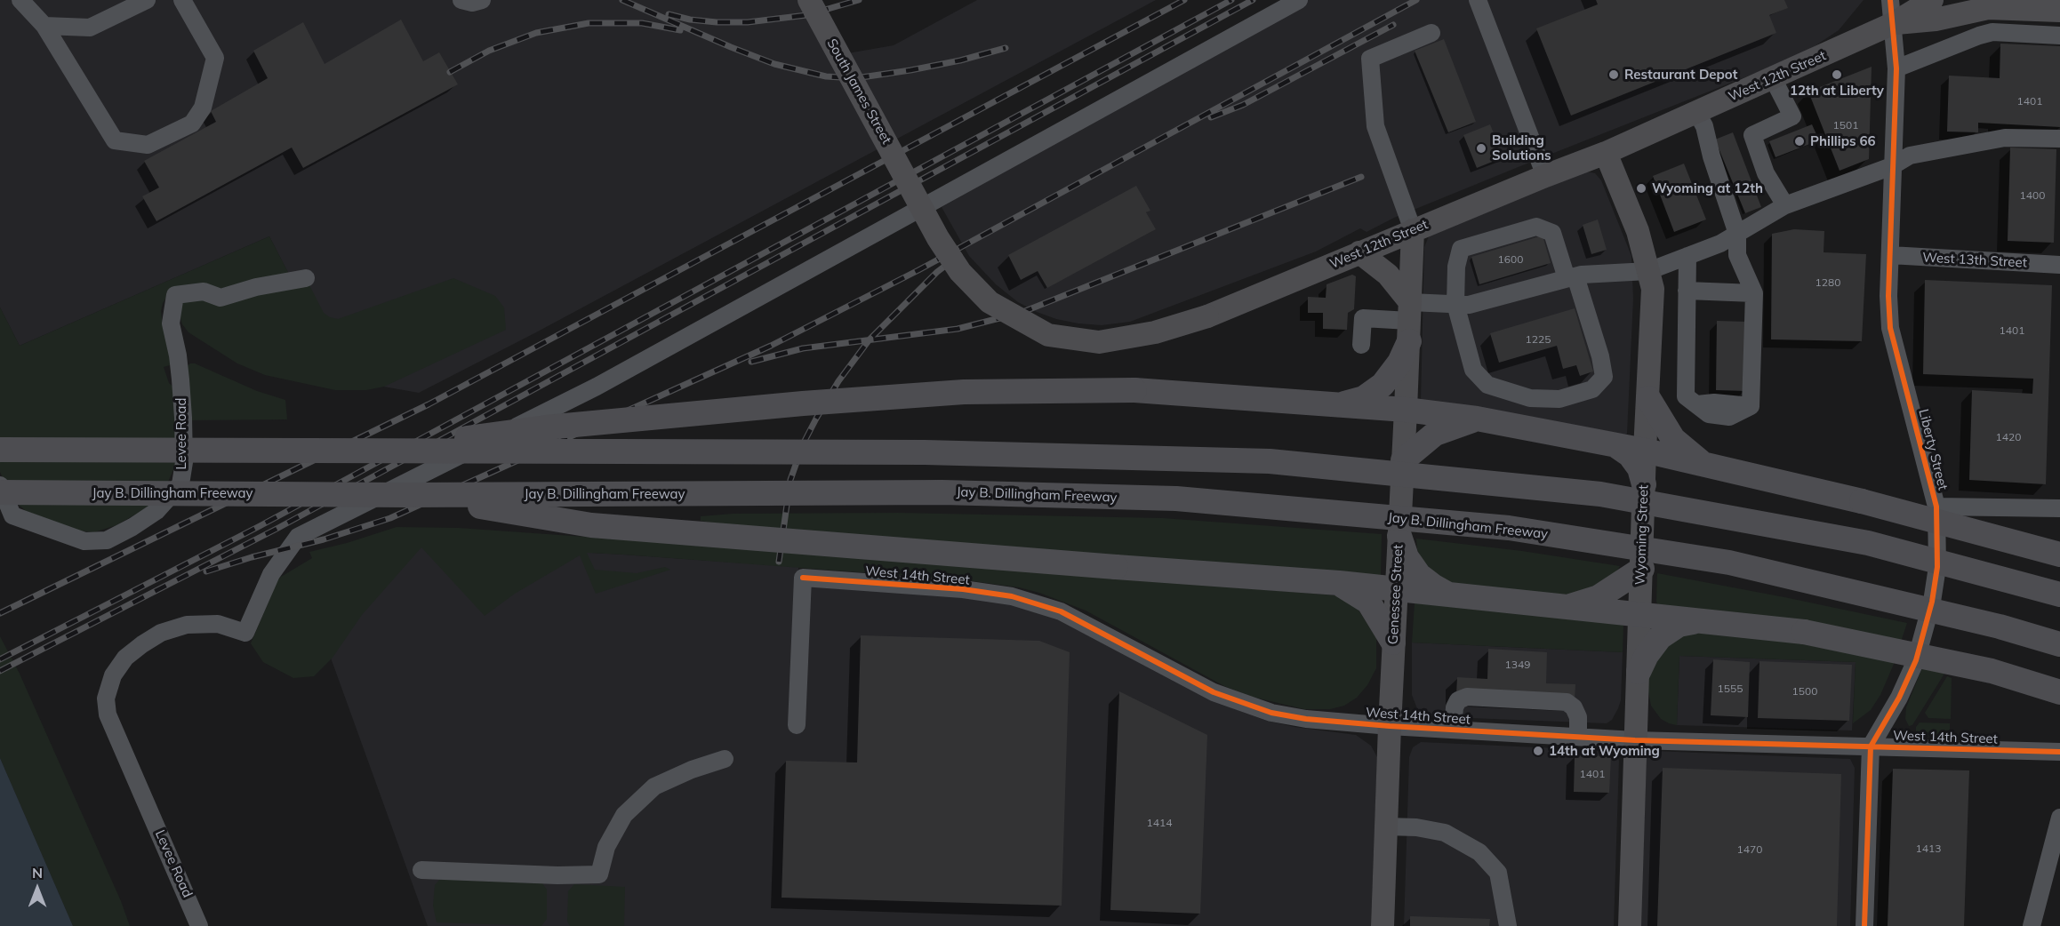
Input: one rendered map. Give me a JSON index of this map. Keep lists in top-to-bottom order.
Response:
{
  "streets": {
    "highway": ["Jay B. Dillingham Freeway"],
    "main road": [
      "West 12th Street",
      "South James Street",
      "Wyoming Street",
      "Genessee Street"
    ],
    "street": [
      "West 13th Street",
      "Levee Road",
      "Liberty Street",
      "West 14th Street"
    ]
  },
  "crossings": [
    ["West 12th Street", "South James Street"],
    ["West 12th Street", "Liberty Street"],
    ["West 12th Street", "Wyoming Street"],
    ["West 12th Street", "Genessee Street"],
    ["West 13th Street", "Liberty Street"],
    ["Liberty Street", "West 14th Street"],
    ["Wyoming Street", "West 14th Street"],
    ["West 14th Street", "Genessee Street"]
  ],
  "places": [
    "Restaurant Depot",
    "12th at Liberty",
    "Phillips 66",
    "Building Solutions",
    "Wyoming at 12th",
    "14th at Wyoming"
  ],
  "house_numbers": [
    "1401",
    "1501",
    "1400",
    "1600",
    "1280",
    "1401",
    "1225",
    "1420",
    "1349",
    "1555",
    "1500",
    "1401",
    "1414",
    "1413",
    "1470"
  ],
  "north": "top"
}
